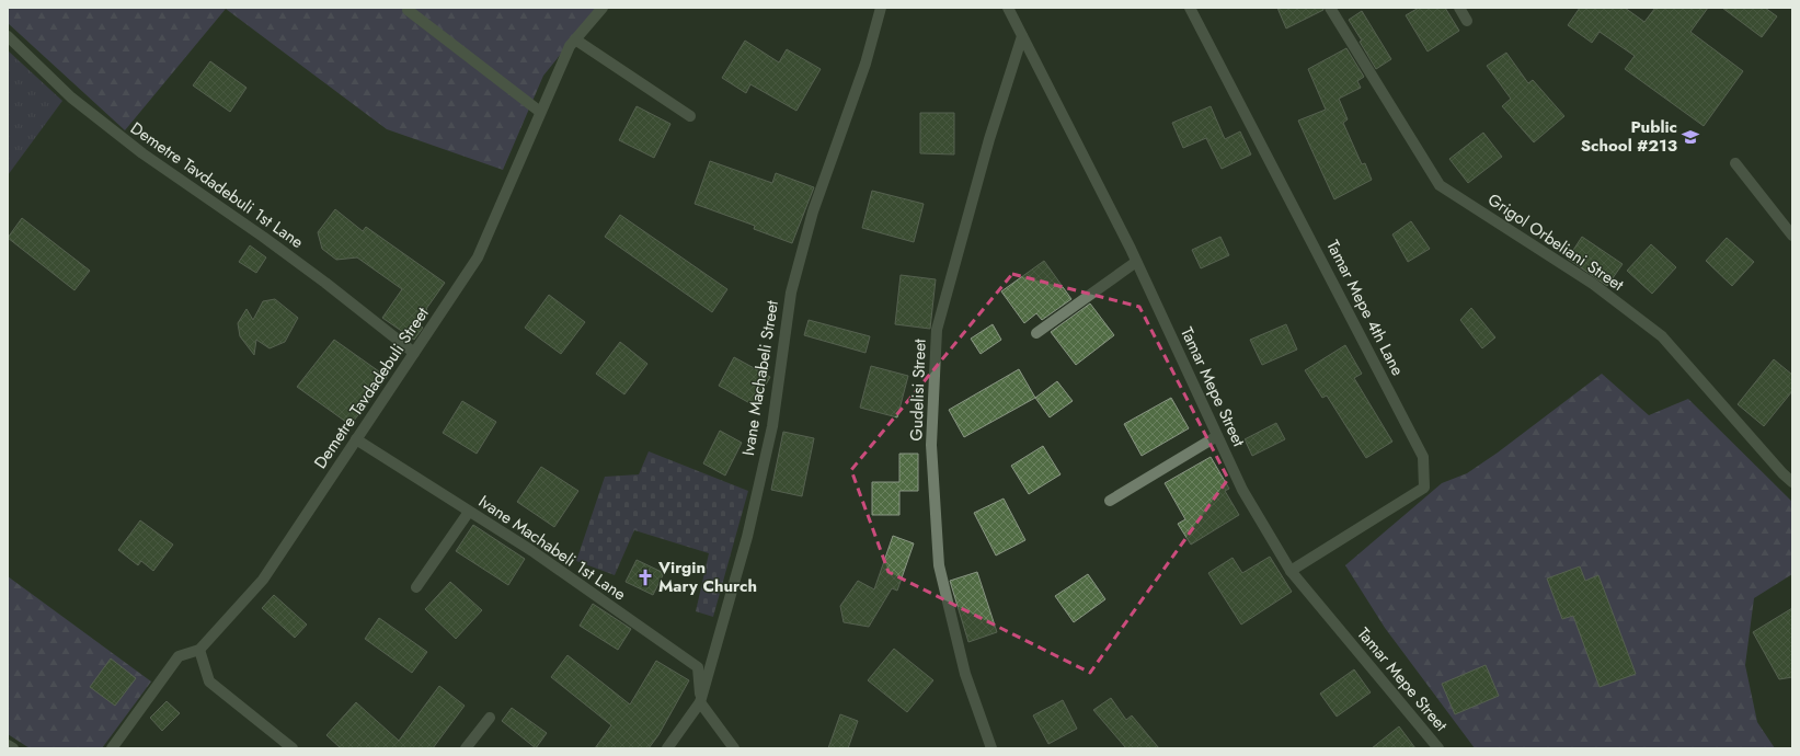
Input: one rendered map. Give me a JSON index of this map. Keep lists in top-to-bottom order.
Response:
{
  "streets": {
    "street": [
      "Demetre Tavdadebuli 1st Lane",
      "Grigol Orbeliani Street",
      "Tamar Mepe 4th Lane",
      "Ivane Machabeli Street",
      "Tamar Mepe Street",
      "Demetre Tavdadebuli Street",
      "Gudelisi Street",
      "Ivane Machabeli 1st Lane"
    ]
  },
  "crossings": [
    ["Demetre Tavdadebuli 1st Lane", "Demetre Tavdadebuli Street"],
    ["Tamar Mepe 4th Lane", "Tamar Mepe Street"],
    ["Ivane Machabeli Street", "Ivane Machabeli 1st Lane"],
    ["Tamar Mepe Street", "Gudelisi Street"],
    ["Demetre Tavdadebuli Street", "Ivane Machabeli 1st Lane"]
  ],
  "places": {
    "school or university": ["Public School #213"],
    "church": ["Virgin Mary Church"]
  }
}
